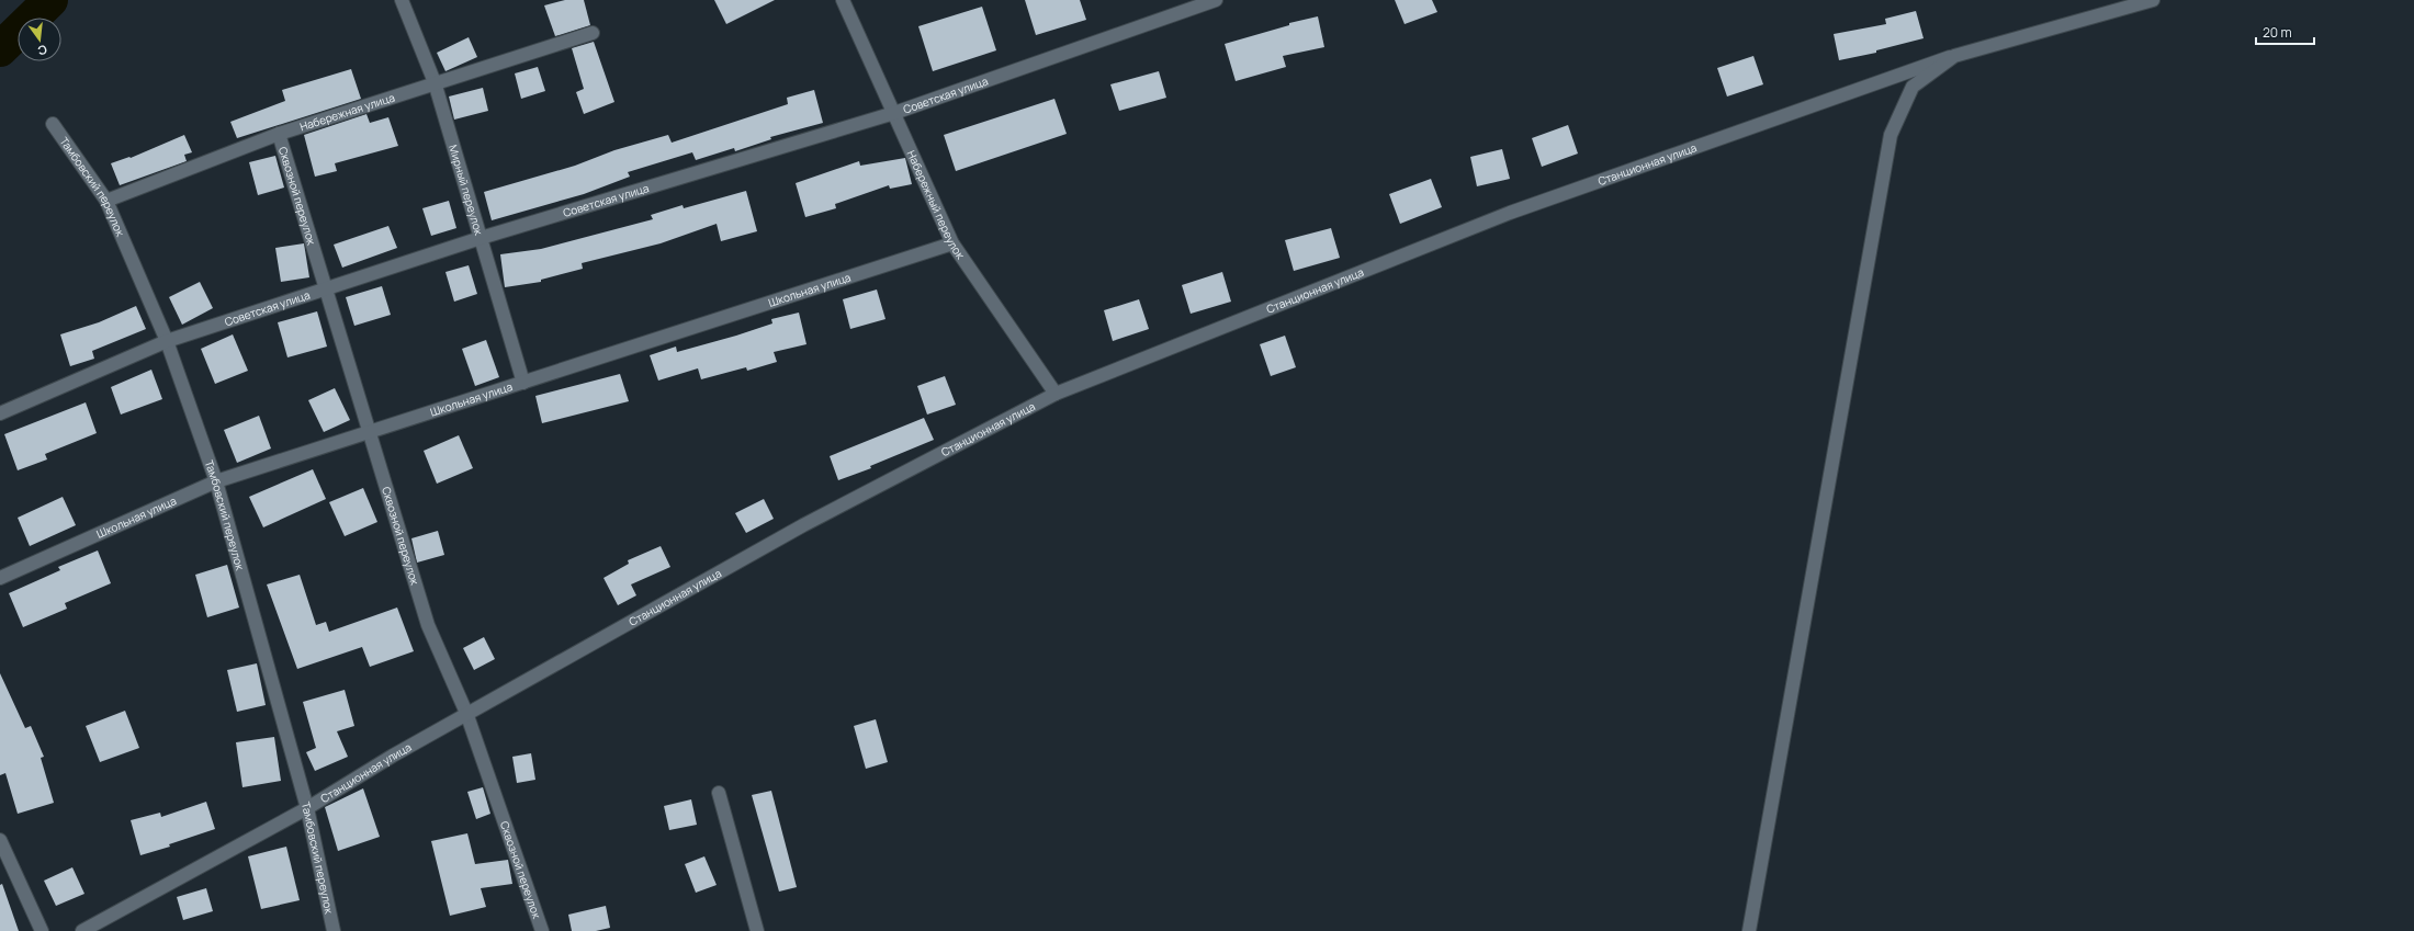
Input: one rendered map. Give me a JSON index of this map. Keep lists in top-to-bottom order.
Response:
{
  "streets": {
    "street": [
      "Советская улица",
      "Набережная улица",
      "Станционная улица",
      "Тамбовский переулок",
      "Мирный переулок",
      "Сквозной переулок",
      "Набережный переулок",
      "Школьная улица"
    ]
  },
  "crossings": [
    ["Советская улица", "Тамбовский переулок"],
    ["Советская улица", "Мирный переулок"],
    ["Советская улица", "Сквозной переулок"],
    ["Советская улица", "Набережный переулок"],
    ["Набережная улица", "Тамбовский переулок"],
    ["Набережная улица", "Мирный переулок"],
    ["Набережная улица", "Сквозной переулок"],
    ["Станционная улица", "Тамбовский переулок"],
    ["Станционная улица", "Сквозной переулок"],
    ["Станционная улица", "Набережный переулок"],
    ["Тамбовский переулок", "Школьная улица"],
    ["Мирный переулок", "Школьная улица"],
    ["Сквозной переулок", "Школьная улица"],
    ["Набережный переулок", "Школьная улица"]
  ],
  "scale_bar": "20 m",
  "north": "bottom"
}
